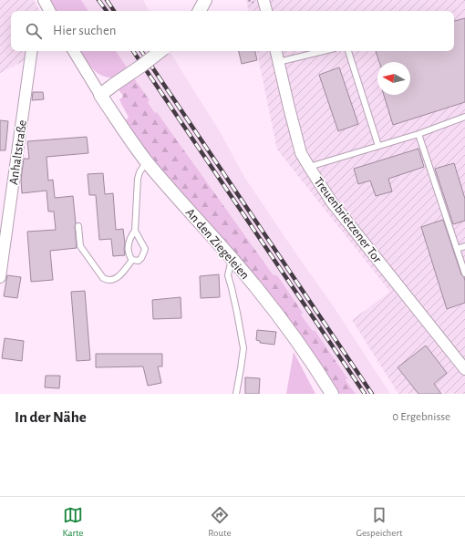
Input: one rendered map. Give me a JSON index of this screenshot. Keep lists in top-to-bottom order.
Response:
{
  "streets": {
    "street": ["Anhaltstraße", "Treuenbrietzener Tor", "An den Ziegeleien"]
  },
  "north": "left",
  "page": {
    "search": "Hier suchen",
    "heading": ["In der Nähe", "0 Ergebnisse"],
    "nav": ["Karte", "Route", "Gespeichert"]
  }
}
